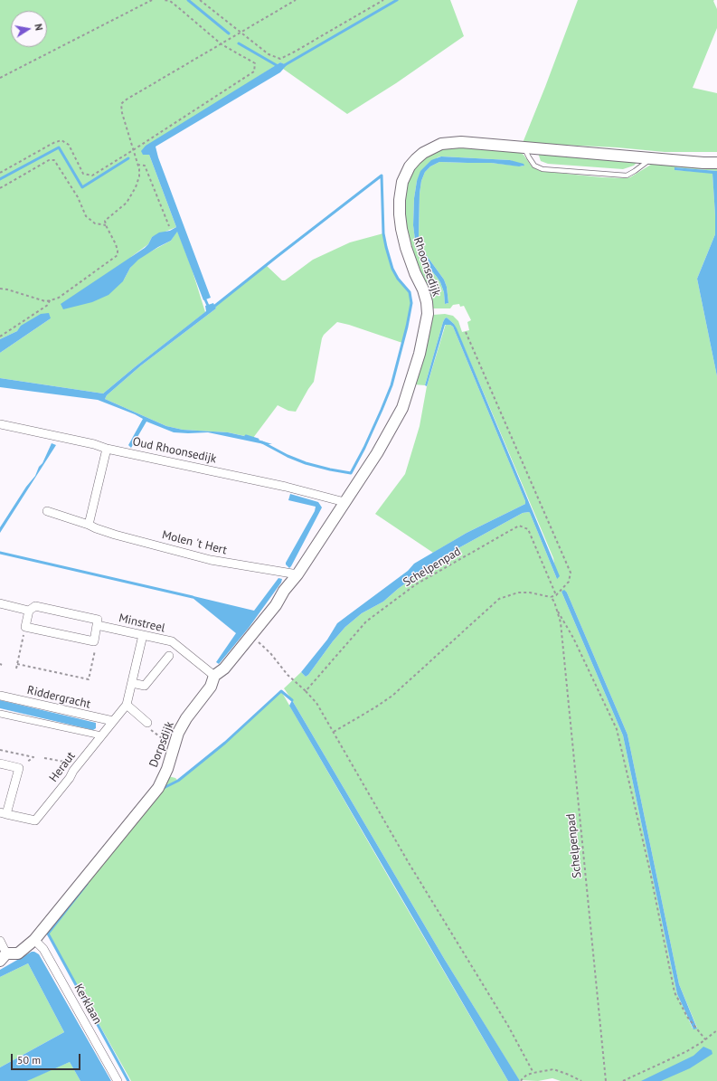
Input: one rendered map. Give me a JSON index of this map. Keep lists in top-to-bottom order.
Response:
{
  "streets": {
    "street": [
      "Rhoonsedijk",
      "Oud Rhoonsedijk",
      "Molen 't Hert",
      "Minstreel",
      "Riddergracht",
      "Dorpsdijk",
      "Heraut",
      "Kerklaan"
    ],
    "path": ["Schelpenpad"]
  },
  "crossings": [
    ["Rhoonsedijk", "Oud Rhoonsedijk"],
    ["Rhoonsedijk", "Dorpsdijk"],
    ["Oud Rhoonsedijk", "Dorpsdijk"],
    ["Molen 't Hert", "Dorpsdijk"],
    ["Minstreel", "Dorpsdijk"],
    ["Minstreel", "Heraut"],
    ["Riddergracht", "Heraut"],
    ["Dorpsdijk", "Kerklaan"]
  ],
  "scale_bar": "50 m",
  "north": "right"
}
